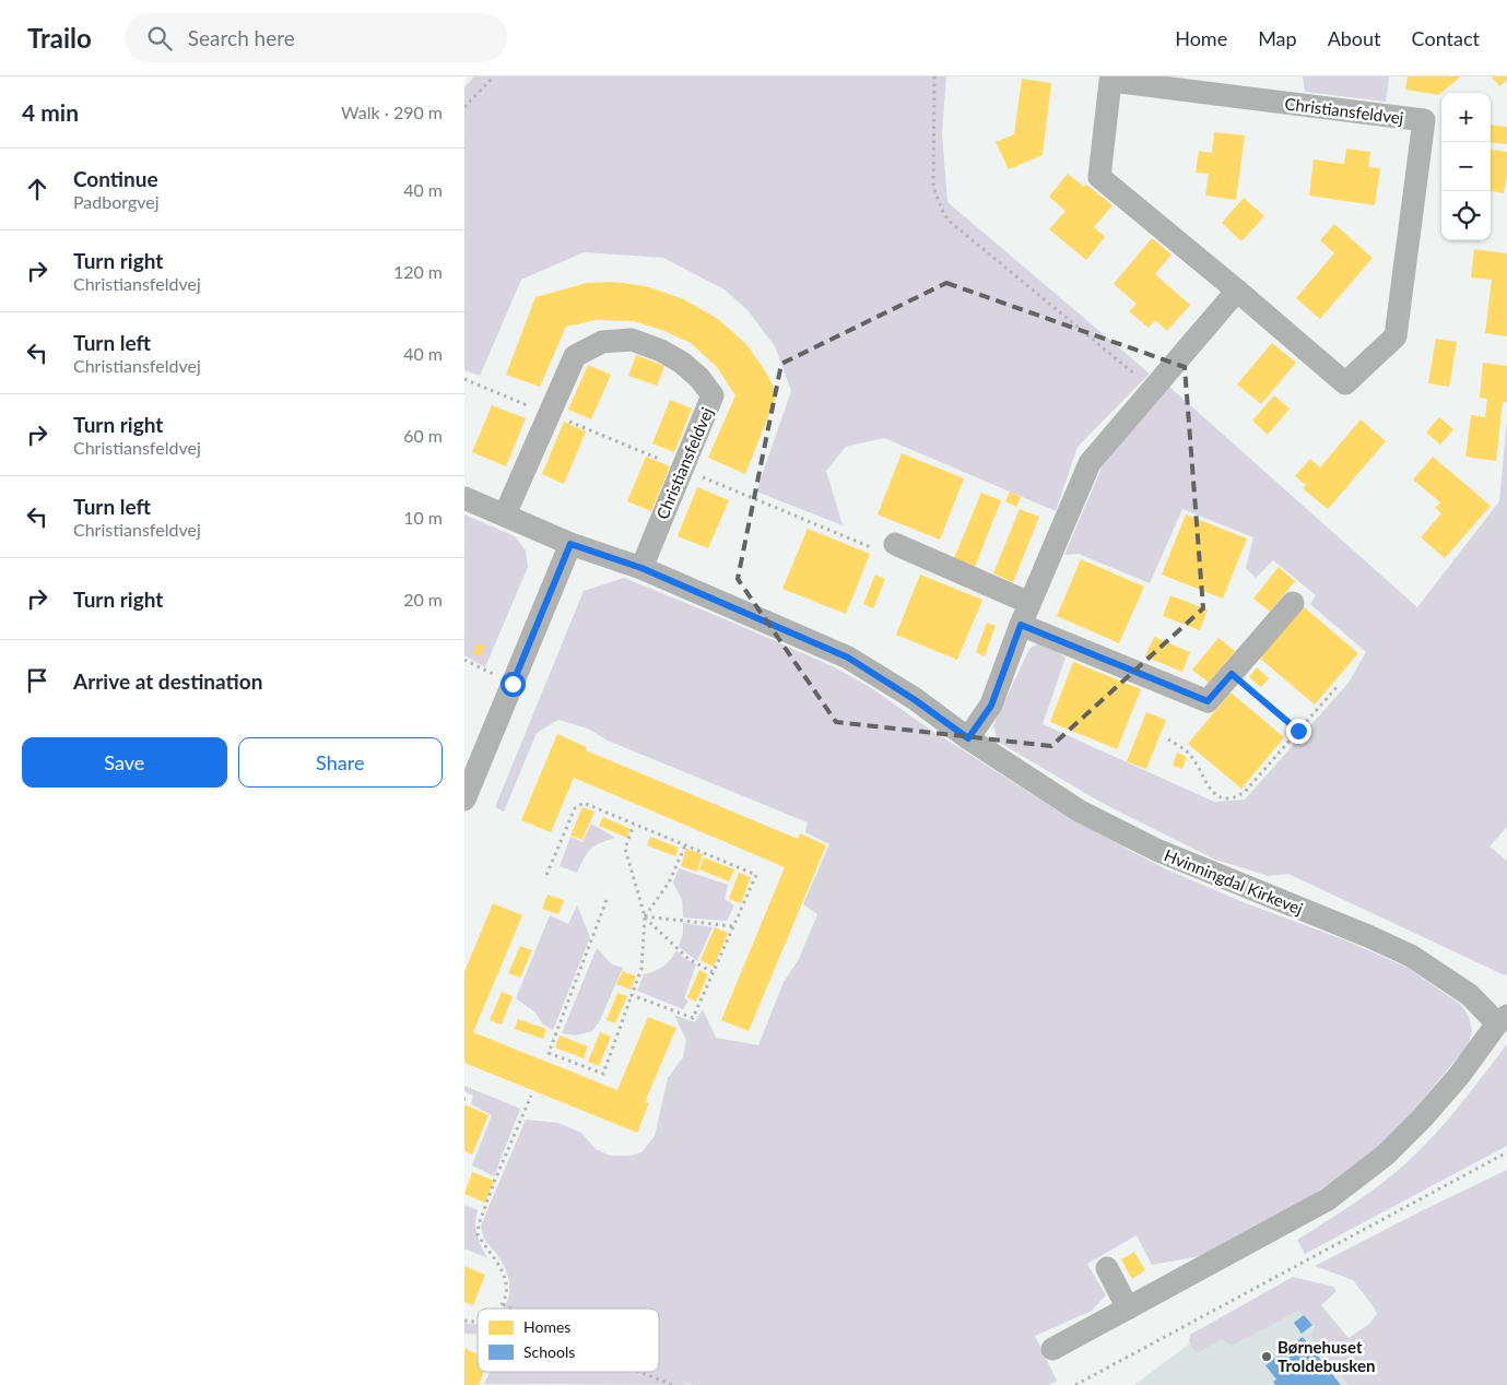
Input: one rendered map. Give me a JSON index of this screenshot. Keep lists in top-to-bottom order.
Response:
{
  "streets": {
    "street": ["Christiansfeldvej", "Hvinningdal Kirkevej"]
  },
  "places": ["Børnehuset Troldebusken"],
  "legend": ["Homes", "Schools"],
  "page": {
    "header": "Trailo",
    "search": "Search here",
    "nav": [
      "Home",
      "Map",
      "About",
      "Contact"
    ],
    "heading": ["4 min", "Walk · 290 m"],
    "map_buttons": ["+", "−"],
    "list": [
      ["Continue", "Padborgvej", "40 m"],
      ["Turn right", "Christiansfeldvej", "120 m"],
      ["Turn left", "Christiansfeldvej", "40 m"],
      ["Turn right", "Christiansfeldvej", "60 m"],
      ["Turn left", "Christiansfeldvej", "10 m"],
      ["Turn right", "20 m"],
      "Arrive at destination"
    ],
    "buttons": ["Save", "Share"]
  }
}
